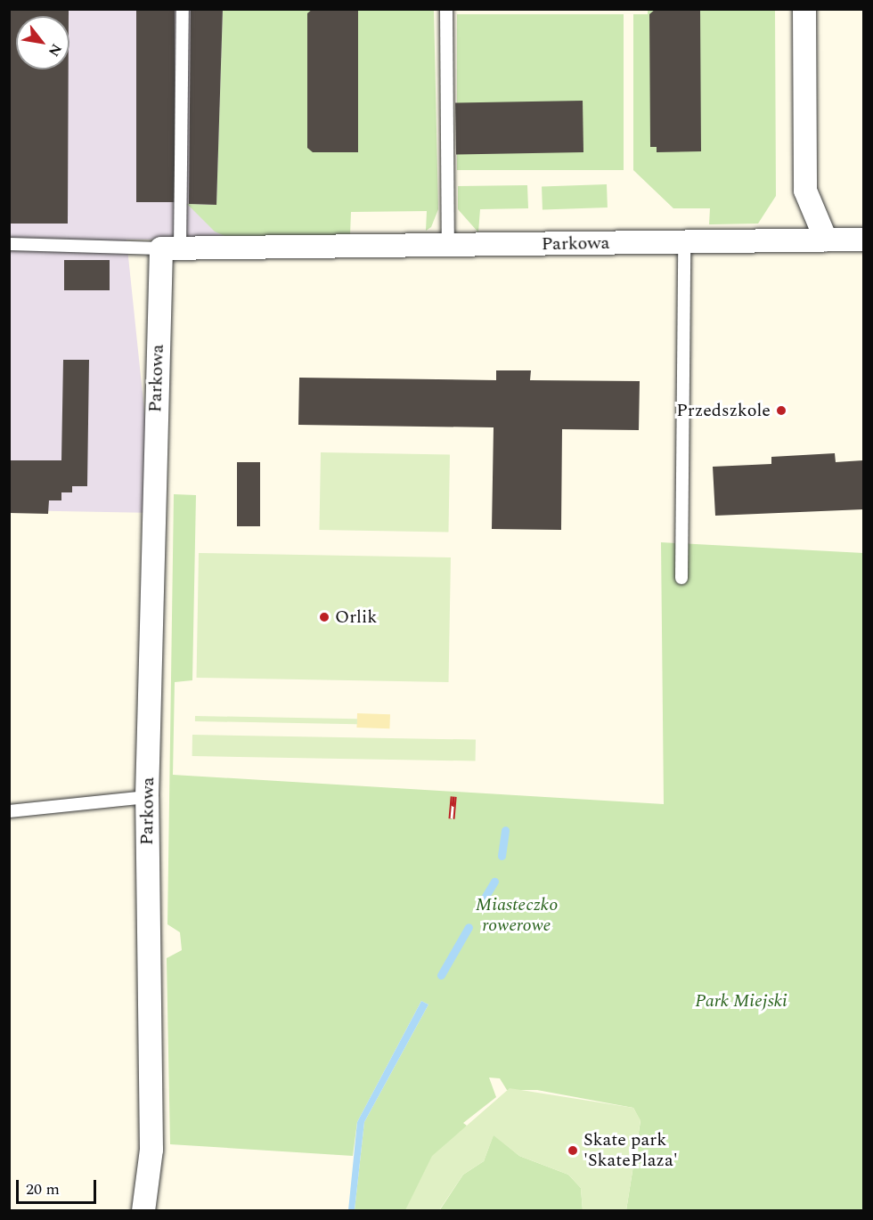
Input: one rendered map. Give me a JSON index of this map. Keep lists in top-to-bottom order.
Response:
{
  "streets": {
    "street": ["Parkowa"]
  },
  "parks": ["Miasteczko rowerowe", "Park Miejski"],
  "places": ["Przedszkole", "Orlik", "Skate park 'SkatePlaza'"],
  "scale_bar": "20 m",
  "north": "bottom right"
}
